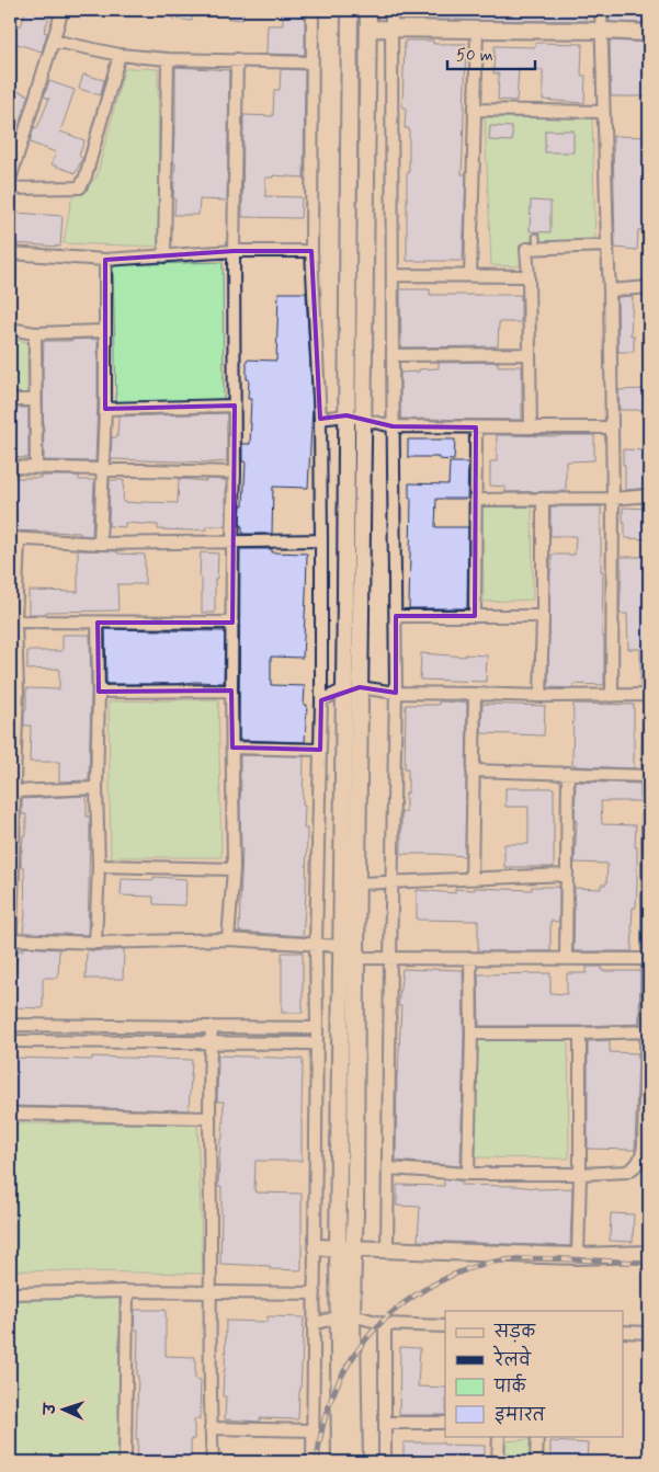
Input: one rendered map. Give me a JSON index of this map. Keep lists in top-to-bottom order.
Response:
{
  "legend": [
    "सड़क",
    "रेलवे",
    "पार्क",
    "इमारत"
  ],
  "scale_bar": "50 m",
  "north": "left"
}
